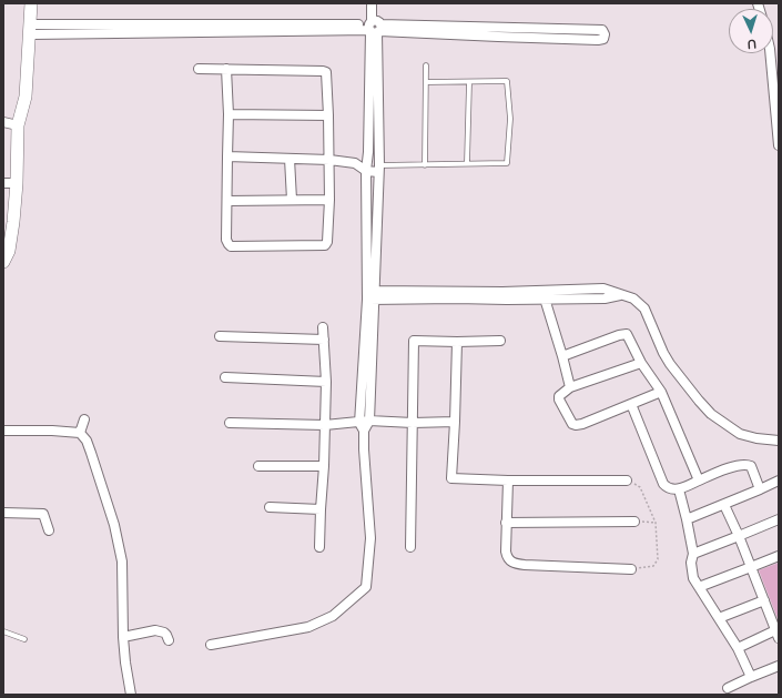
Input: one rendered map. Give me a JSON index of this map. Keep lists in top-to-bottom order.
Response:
{
  "north": "bottom"
}
